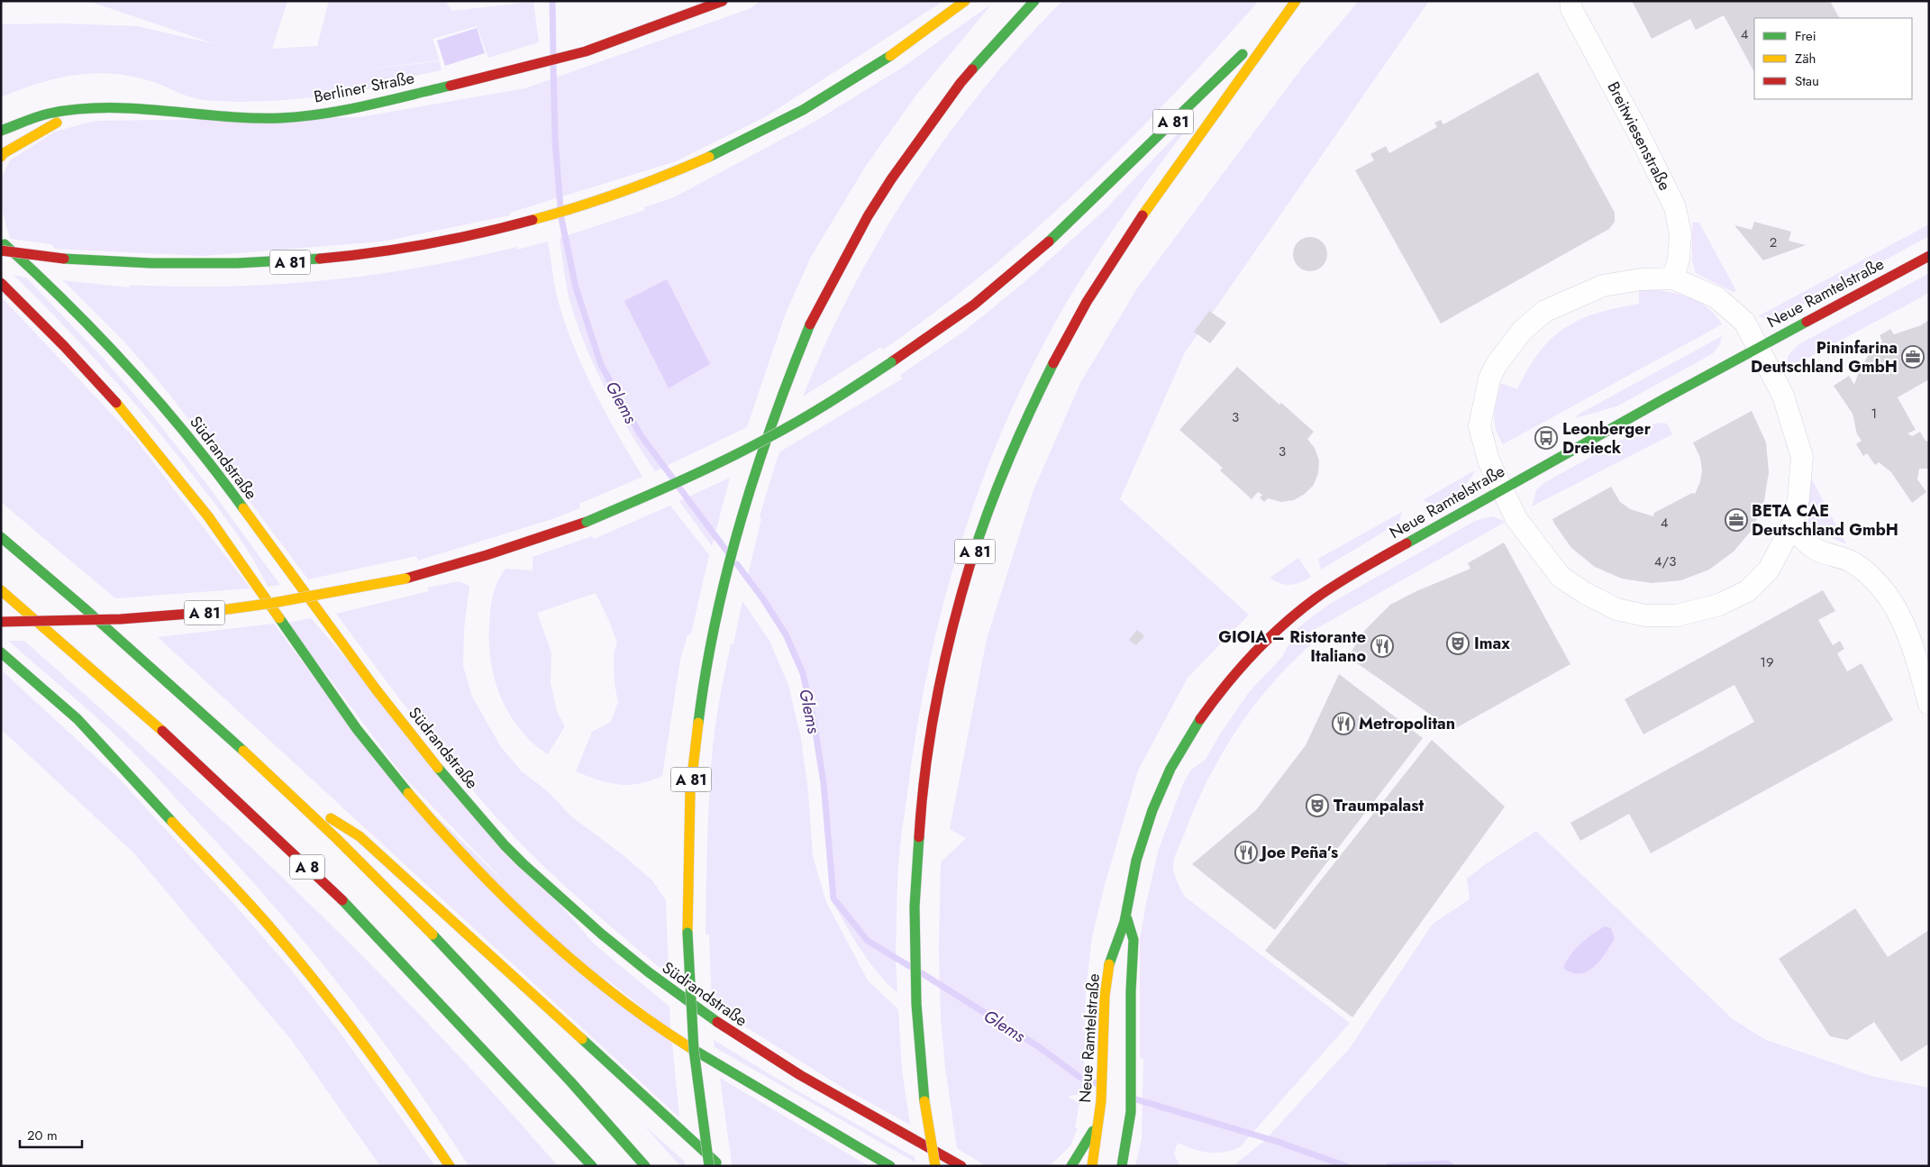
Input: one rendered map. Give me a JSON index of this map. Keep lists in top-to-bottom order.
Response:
{
  "streets": {
    "main road": [
      "Berliner Straße",
      "A 81",
      "Neue Ramtelstraße",
      "Südrandstraße",
      "A 8"
    ],
    "street": ["Breitwiesenstraße"]
  },
  "water": ["Glems"],
  "places": {
    "office": ["Pininfarina Deutschland GmbH", "BETA CAE Deutschland GmbH"],
    "bus stop": ["Leonberger Dreieck"],
    "theatre": ["Imax", "Traumpalast"],
    "restaurant": ["GIOIA – Ristorante Italiano", "Metropolitan", "Joe Peña’s"]
  },
  "house_numbers": [
    "4",
    "2",
    "1",
    "3",
    "3",
    "4",
    "4/3",
    "19"
  ],
  "legend": ["Frei", "Zäh", "Stau"],
  "scale_bar": "20 m"
}
